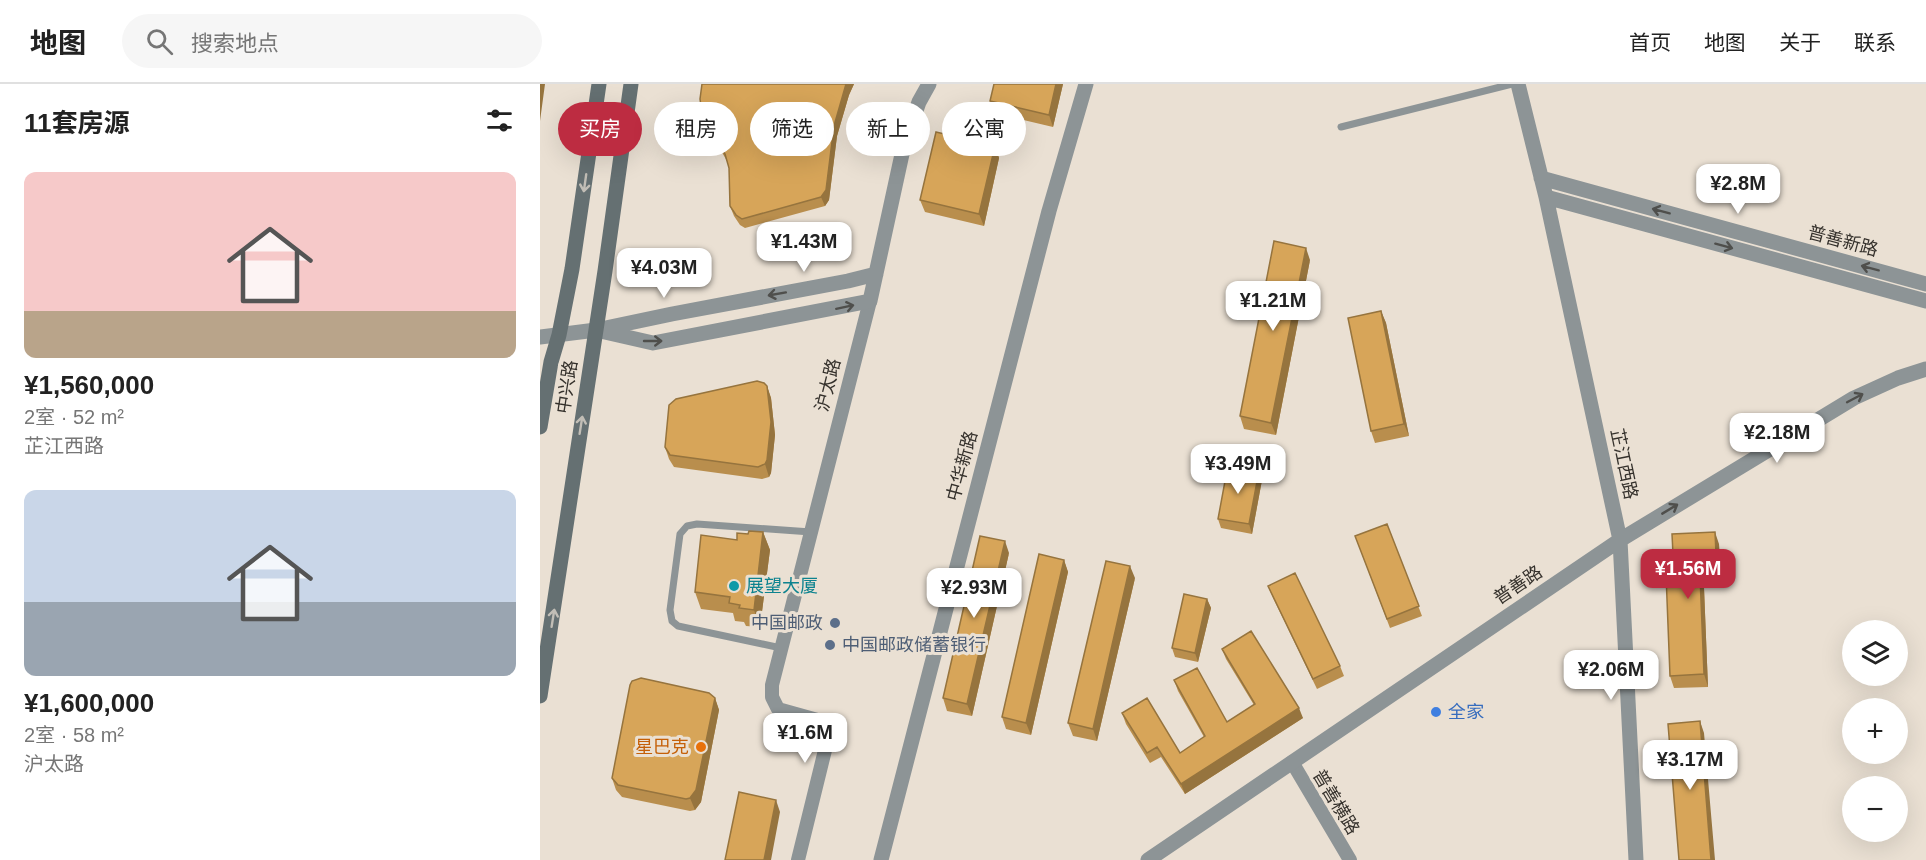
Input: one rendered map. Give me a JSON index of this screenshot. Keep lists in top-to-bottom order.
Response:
{
  "streets": {
    "main road": ["中兴路"],
    "street": [
      "普善新路",
      "沪太路",
      "芷江西路",
      "中华新路",
      "普善路",
      "普善横路"
    ]
  },
  "crossings": [
    ["普善新路", "芷江西路"],
    ["芷江西路", "普善路"],
    ["普善路", "普善横路"]
  ],
  "one_way": ["普善路"],
  "places": [
    "展望大厦",
    "中国邮政",
    "中国邮政储蓄银行",
    "全家",
    "星巴克"
  ],
  "page": {
    "header": "地图",
    "search": "搜索地点",
    "nav": [
      "首页",
      "地图",
      "关于",
      "联系"
    ],
    "heading": "11套房源",
    "chip": [
      "买房",
      "租房",
      "筛选",
      "新上",
      "公寓"
    ],
    "list": [
      {
        "name": "¥1,560,000",
        "note": "2室 · 52 m² · 芷江西路"
      },
      {
        "name": "¥1,600,000",
        "note": "2室 · 58 m² · 沪太路"
      }
    ],
    "price": [
      "¥2.8M",
      "¥1.43M",
      "¥4.03M",
      "¥1.21M",
      "¥2.18M",
      "¥3.49M",
      "¥1.56M",
      "¥2.93M",
      "¥2.06M",
      "¥1.6M",
      "¥3.17M"
    ],
    "map_buttons": ["+", "−"]
  }
}
